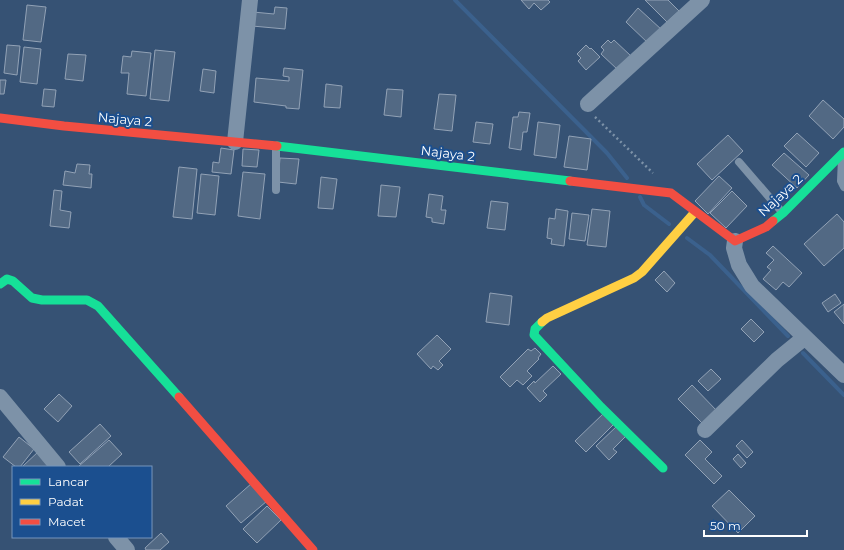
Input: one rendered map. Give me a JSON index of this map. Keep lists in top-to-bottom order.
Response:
{
  "streets": {
    "street": ["Najaya 2"]
  },
  "legend": ["Lancar", "Padat", "Macet"],
  "scale_bar": "50 m"
}
